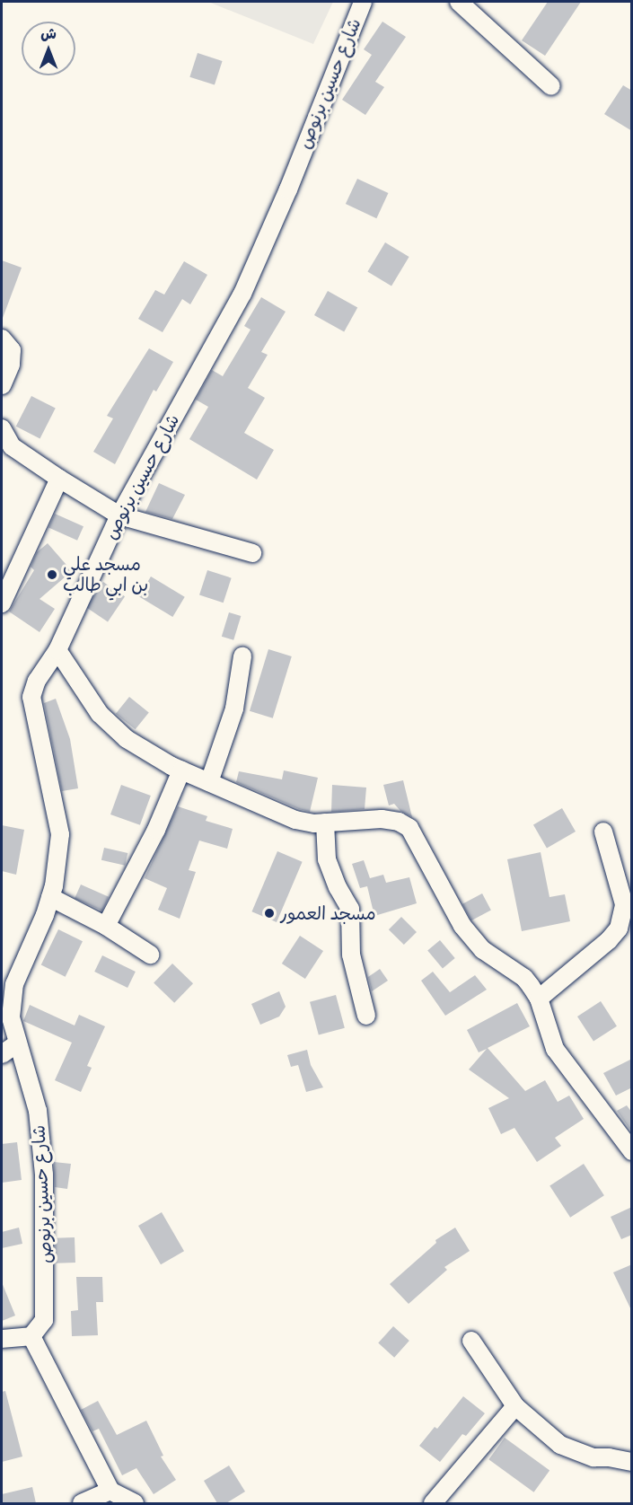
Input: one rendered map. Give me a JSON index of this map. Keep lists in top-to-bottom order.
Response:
{
  "streets": {
    "street": ["شارع حسين برنوص"]
  },
  "places": ["مسجد علي بن ابي طالب", "مسجد العمور"],
  "north": "top"
}
